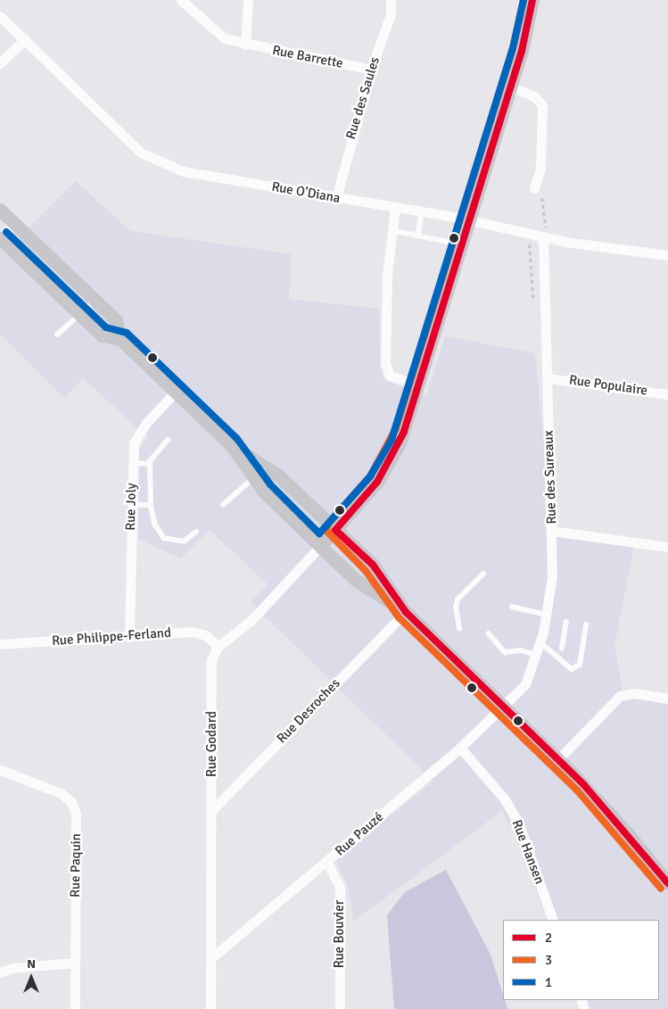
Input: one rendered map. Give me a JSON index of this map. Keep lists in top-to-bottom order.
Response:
{
  "streets": {
    "street": [
      "Rue Barrette",
      "Rue des Saules",
      "Rue O'Diana",
      "Rue Populaire",
      "Rue des Sureaux",
      "Rue Joly",
      "Rue Philippe-Ferland",
      "Rue Desroches",
      "Rue Godard",
      "Rue Pauzé",
      "Rue Hansen",
      "Rue Paquin",
      "Rue Bouvier"
    ]
  },
  "crossings": [
    ["Rue Barrette", "Rue des Saules"],
    ["Rue des Saules", "Rue O'Diana"],
    ["Rue O'Diana", "Rue des Sureaux"],
    ["Rue Populaire", "Rue des Sureaux"],
    ["Rue des Sureaux", "Rue Pauzé"],
    ["Rue Joly", "Rue Philippe-Ferland"],
    ["Rue Philippe-Ferland", "Rue Godard"],
    ["Rue Desroches", "Rue Godard"],
    ["Rue Godard", "Rue Pauzé"],
    ["Rue Pauzé", "Rue Hansen"],
    ["Rue Pauzé", "Rue Bouvier"]
  ],
  "lines": ["transit line 2", "transit line 3", "transit line 1"],
  "legend": ["2", "3", "1"],
  "north": "top"
}
